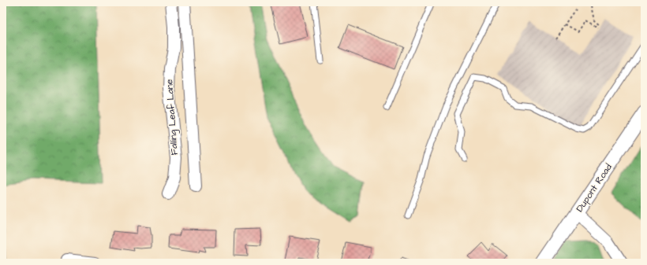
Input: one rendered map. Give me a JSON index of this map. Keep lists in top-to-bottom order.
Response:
{
  "streets": {
    "street": ["Falling Leaf Lane", "Dupont Road"]
  }
}
